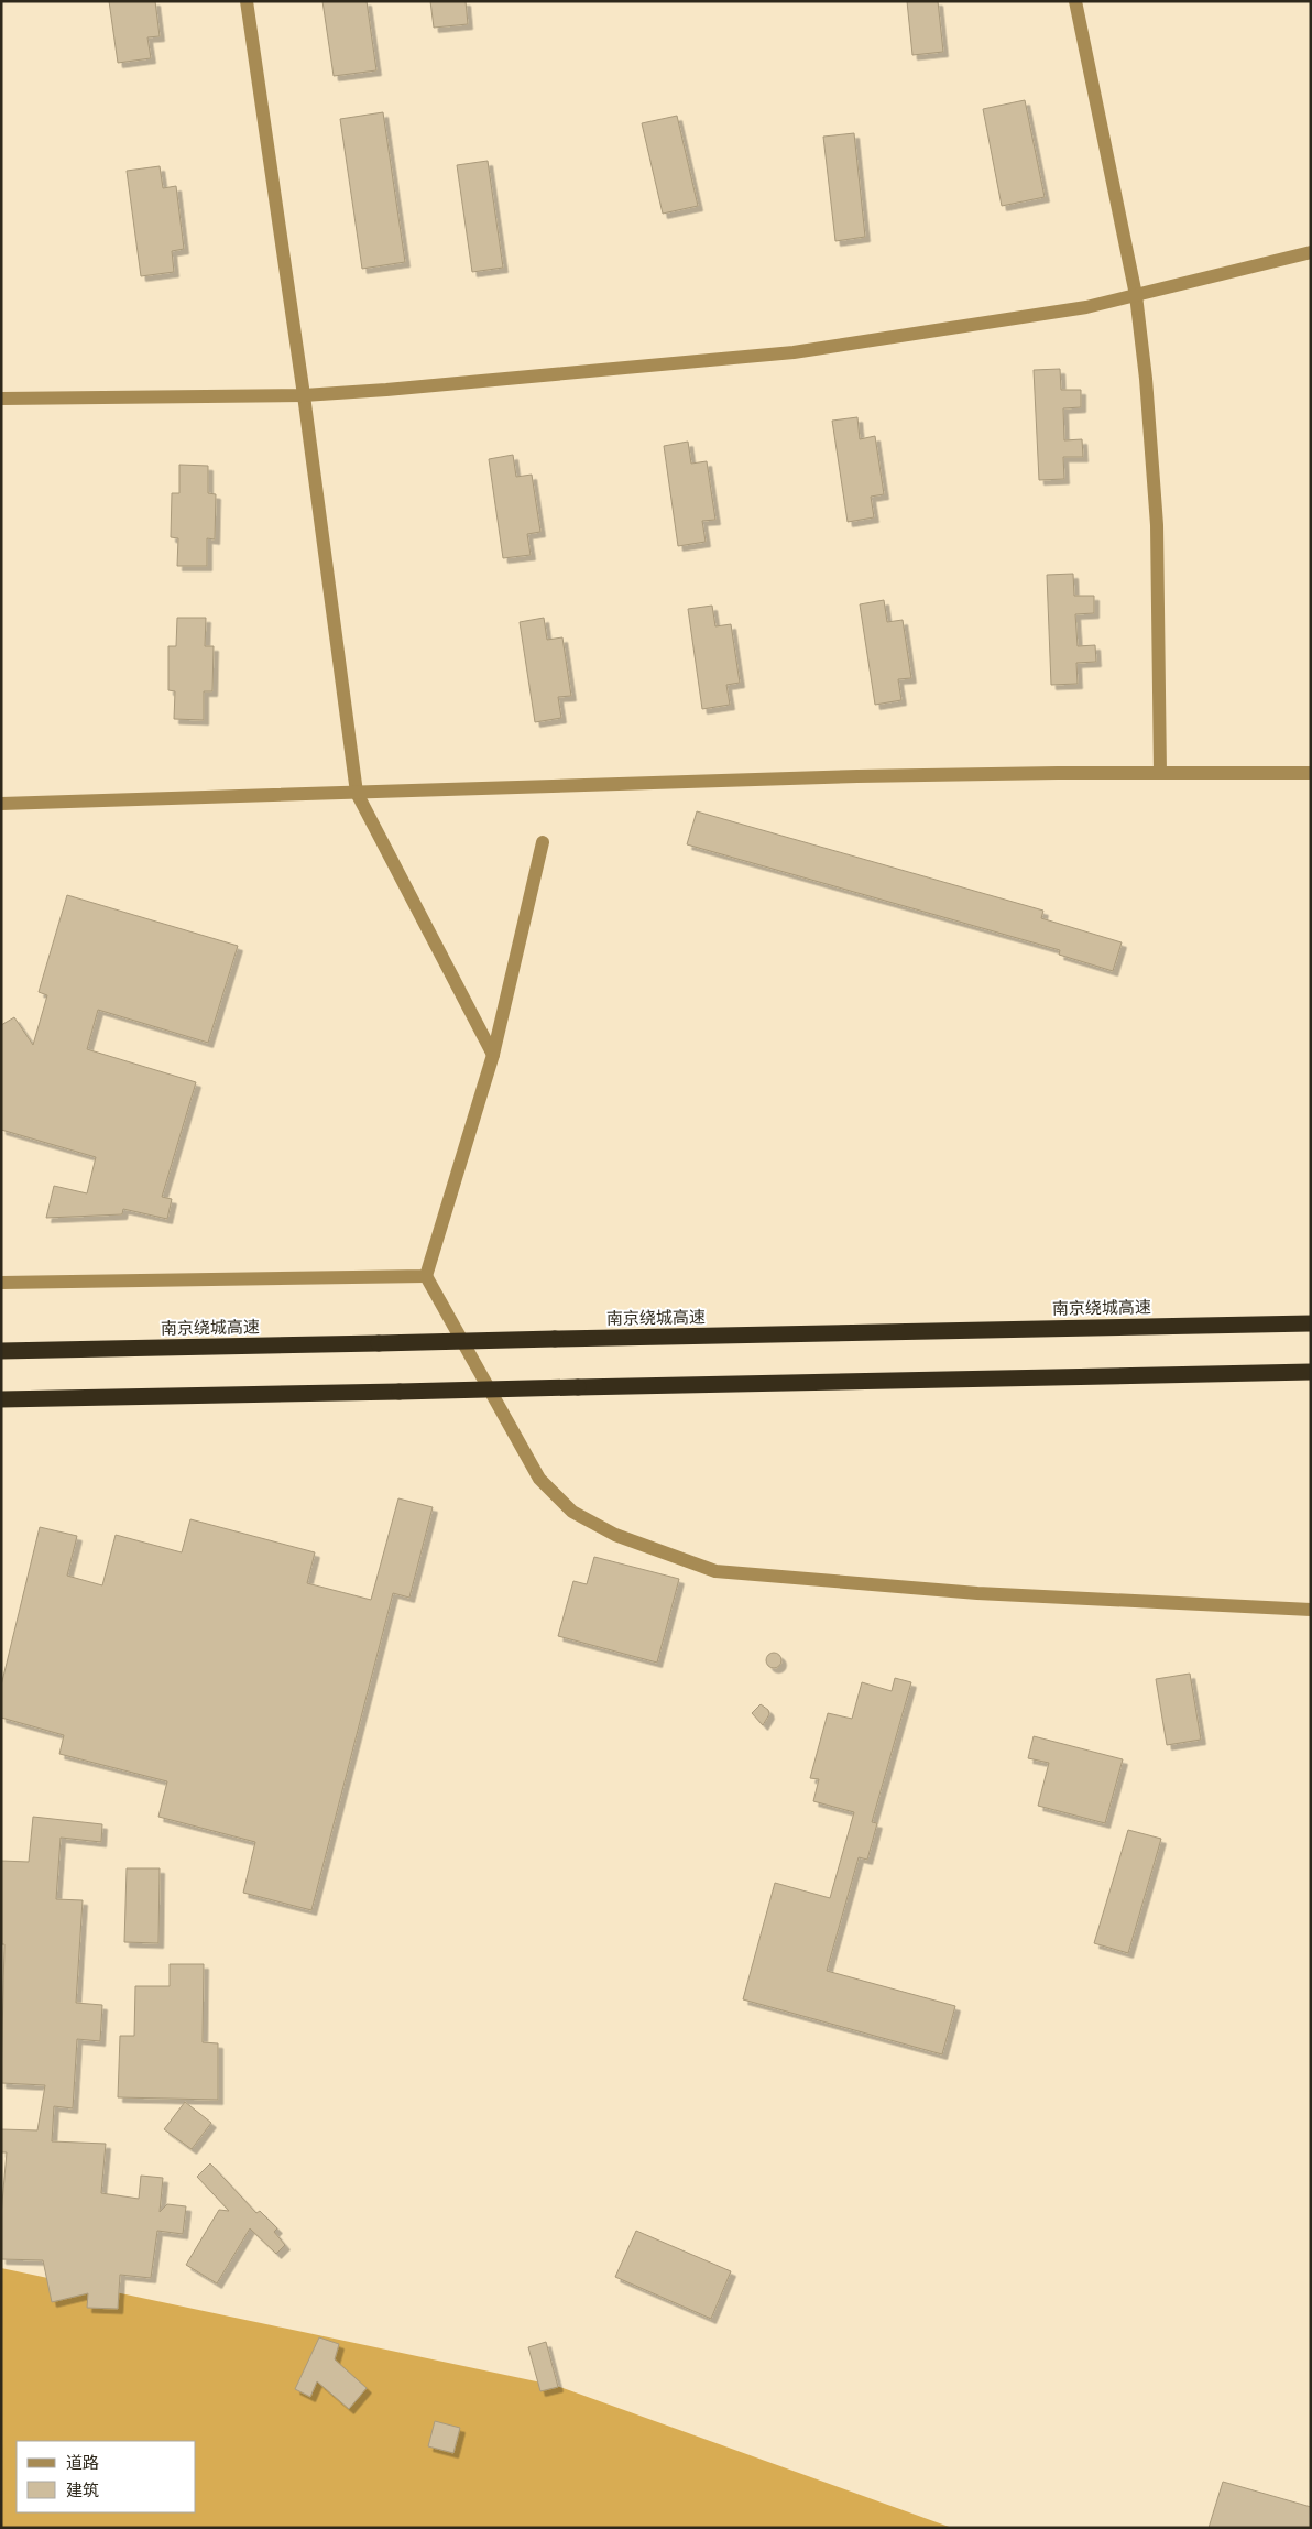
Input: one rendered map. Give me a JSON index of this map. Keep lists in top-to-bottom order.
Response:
{
  "streets": {
    "highway": ["南京绕城高速"]
  },
  "legend": ["道路", "建筑"]
}
